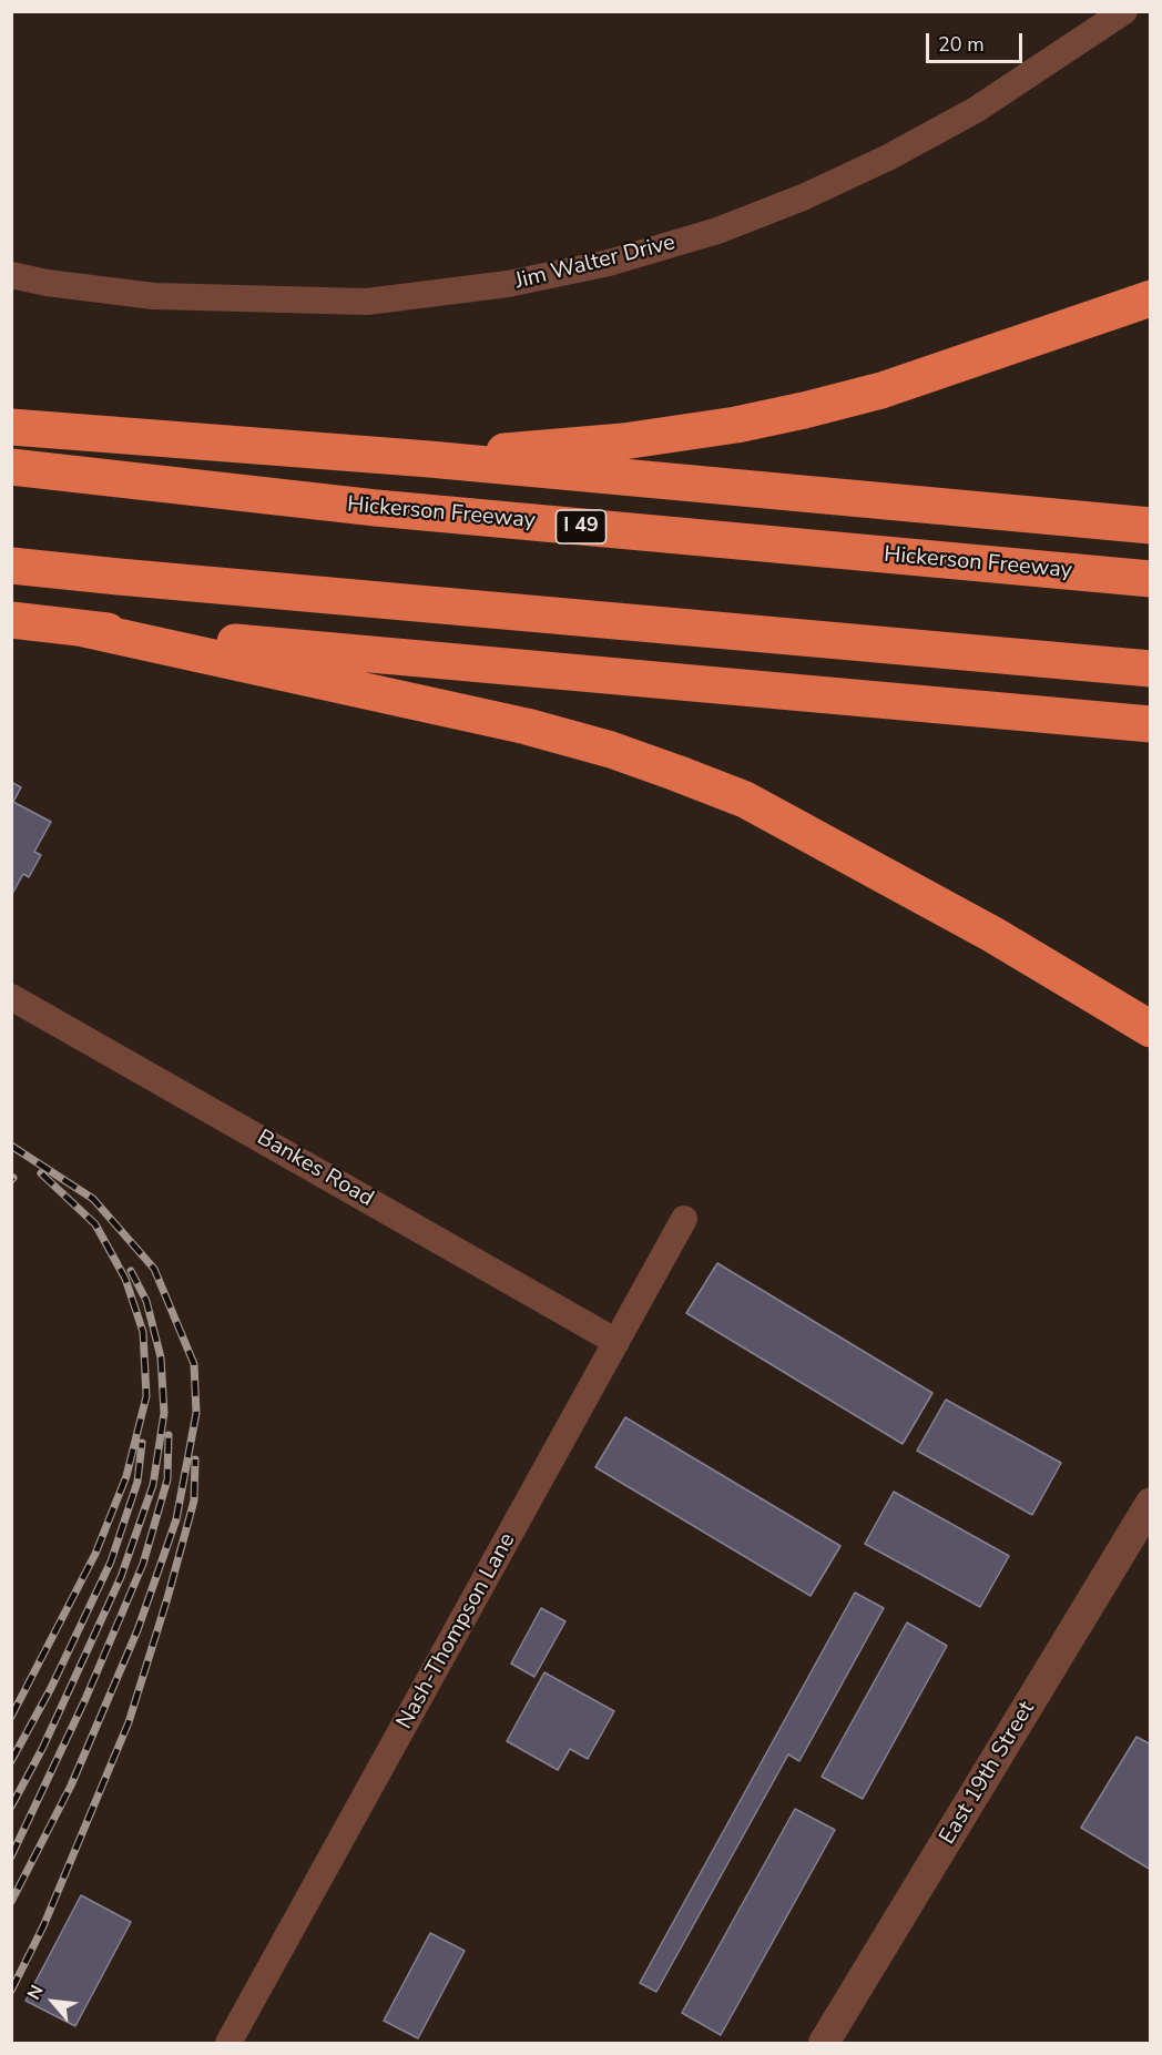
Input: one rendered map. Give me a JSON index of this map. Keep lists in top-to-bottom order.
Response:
{
  "streets": {
    "highway": ["Hickerson Freeway", "I 49"],
    "street": [
      "Jim Walter Drive",
      "Bankes Road",
      "Nash-Thompson Lane",
      "East 19th Street"
    ]
  },
  "crossings": [
    ["Bankes Road", "Nash-Thompson Lane"]
  ],
  "scale_bar": "20 m",
  "north": "top left"
}
